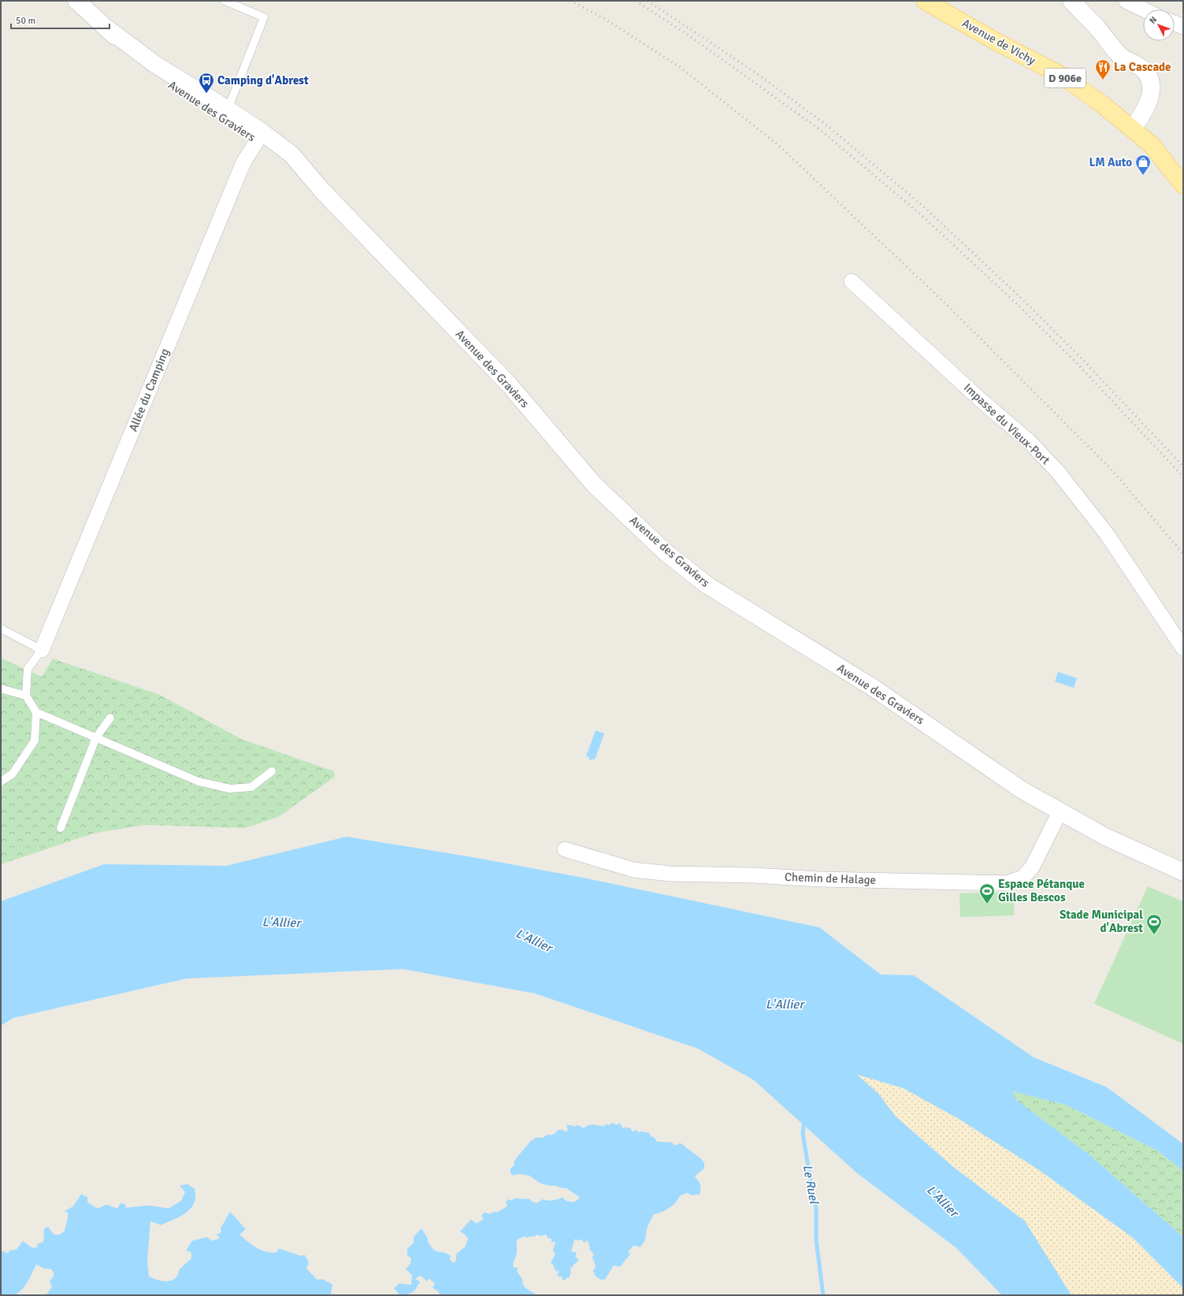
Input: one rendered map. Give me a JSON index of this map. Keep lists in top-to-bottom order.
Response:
{
  "streets": {
    "main road": ["Avenue de Vichy", "D 906e"],
    "street": [
      "Avenue des Graviers",
      "Allée du Camping",
      "Impasse du Vieux-Port",
      "Chemin de Halage"
    ]
  },
  "crossings": [
    ["Avenue des Graviers", "Allée du Camping"],
    ["Avenue des Graviers", "Chemin de Halage"]
  ],
  "water": ["L'Allier", "Le Ruel"],
  "places": {
    "restaurant": ["La Cascade"],
    "bus stop": ["Camping d'Abrest"],
    "shop": ["LM Auto"],
    "sports": ["Espace Pétanque Gilles Bescos", "Stade Municipal d'Abrest"]
  },
  "scale_bar": "50 m",
  "north": "top left"
}
